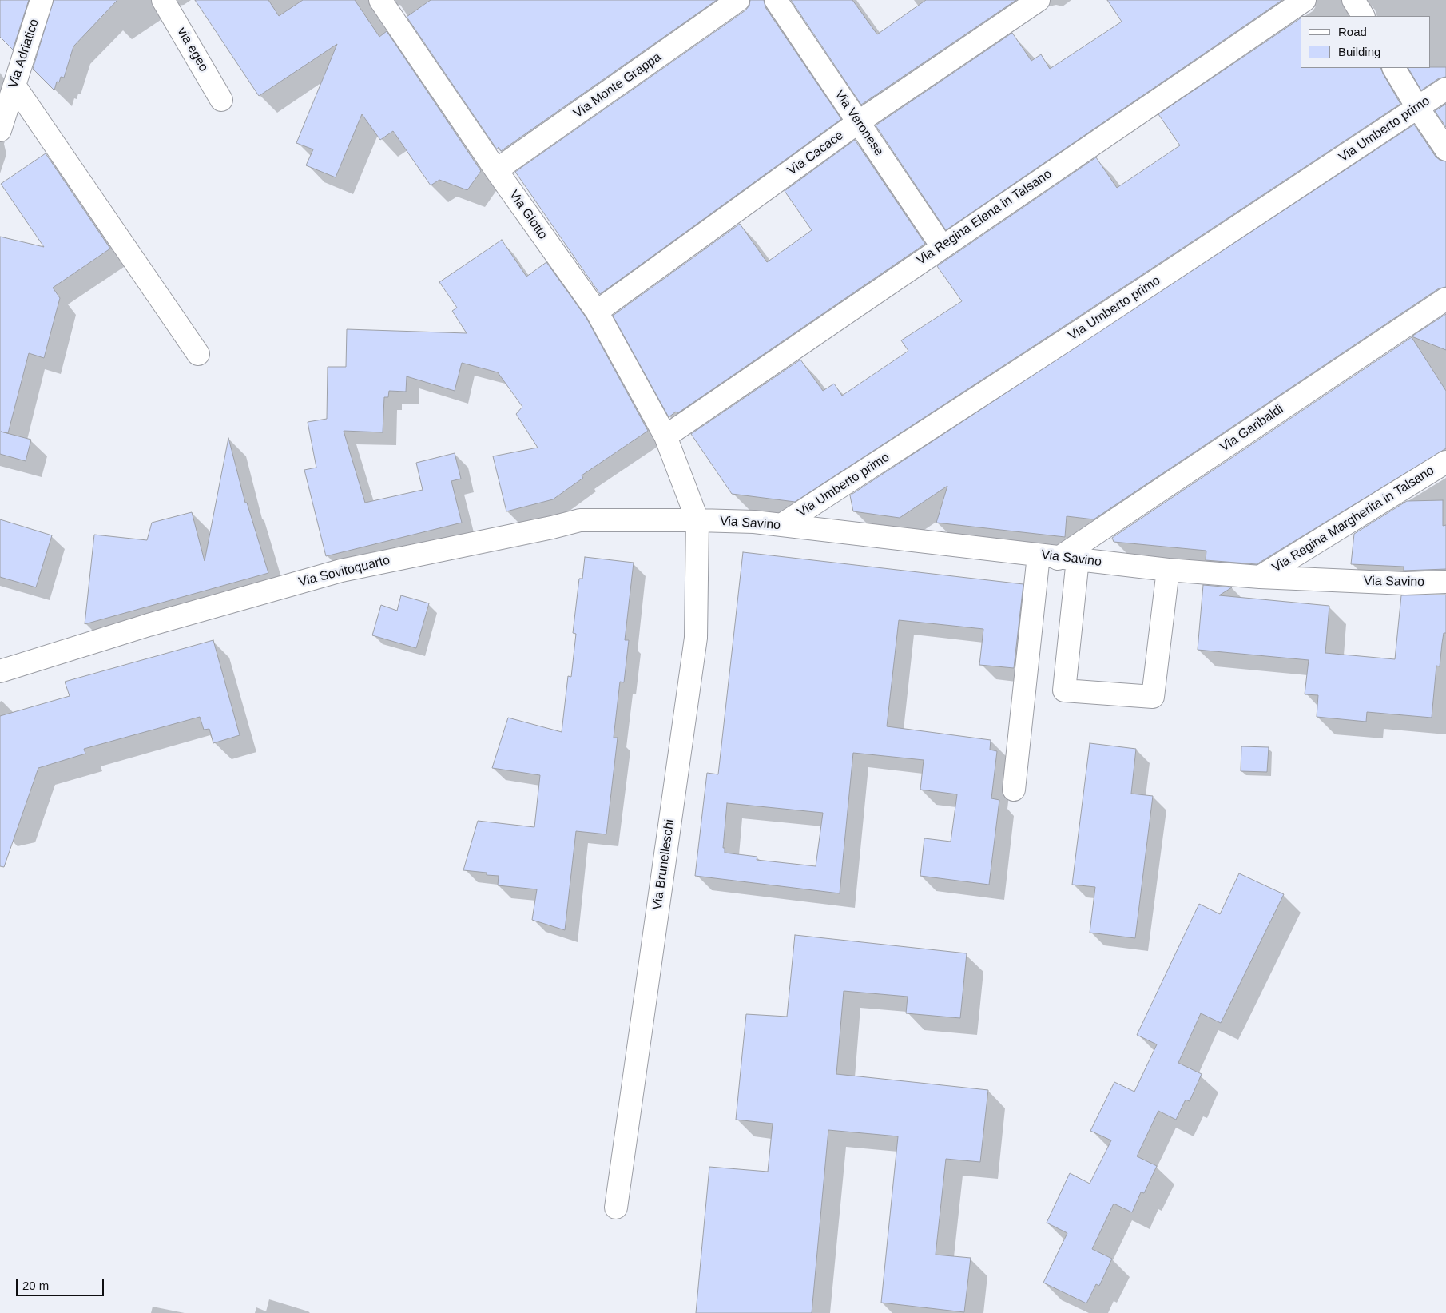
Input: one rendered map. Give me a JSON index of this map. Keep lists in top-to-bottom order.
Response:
{
  "streets": {
    "street": [
      "via egeo",
      "Via Adriatico",
      "Via Monte Grappa",
      "Via Veronese",
      "Via Umberto primo",
      "Via Cacace",
      "Via Giotto",
      "Via Regina Elena in Talsano",
      "Via Garibaldi",
      "Via Regina Margherita in Talsano",
      "Via Savino",
      "Via Sovitoquarto",
      "Via Brunelleschi"
    ]
  },
  "crossings": [
    ["Via Monte Grappa", "Via Giotto"],
    ["Via Veronese", "Via Cacace"],
    ["Via Veronese", "Via Regina Elena in Talsano"],
    ["Via Umberto primo", "Via Savino"],
    ["Via Cacace", "Via Giotto"],
    ["Via Giotto", "Via Regina Elena in Talsano"],
    ["Via Giotto", "Via Savino"],
    ["Via Giotto", "Via Sovitoquarto"],
    ["Via Giotto", "Via Brunelleschi"],
    ["Via Garibaldi", "Via Savino"],
    ["Via Regina Margherita in Talsano", "Via Savino"],
    ["Via Savino", "Via Sovitoquarto"],
    ["Via Savino", "Via Brunelleschi"],
    ["Via Sovitoquarto", "Via Brunelleschi"]
  ],
  "legend": ["Road", "Building"],
  "scale_bar": "20 m"
}
